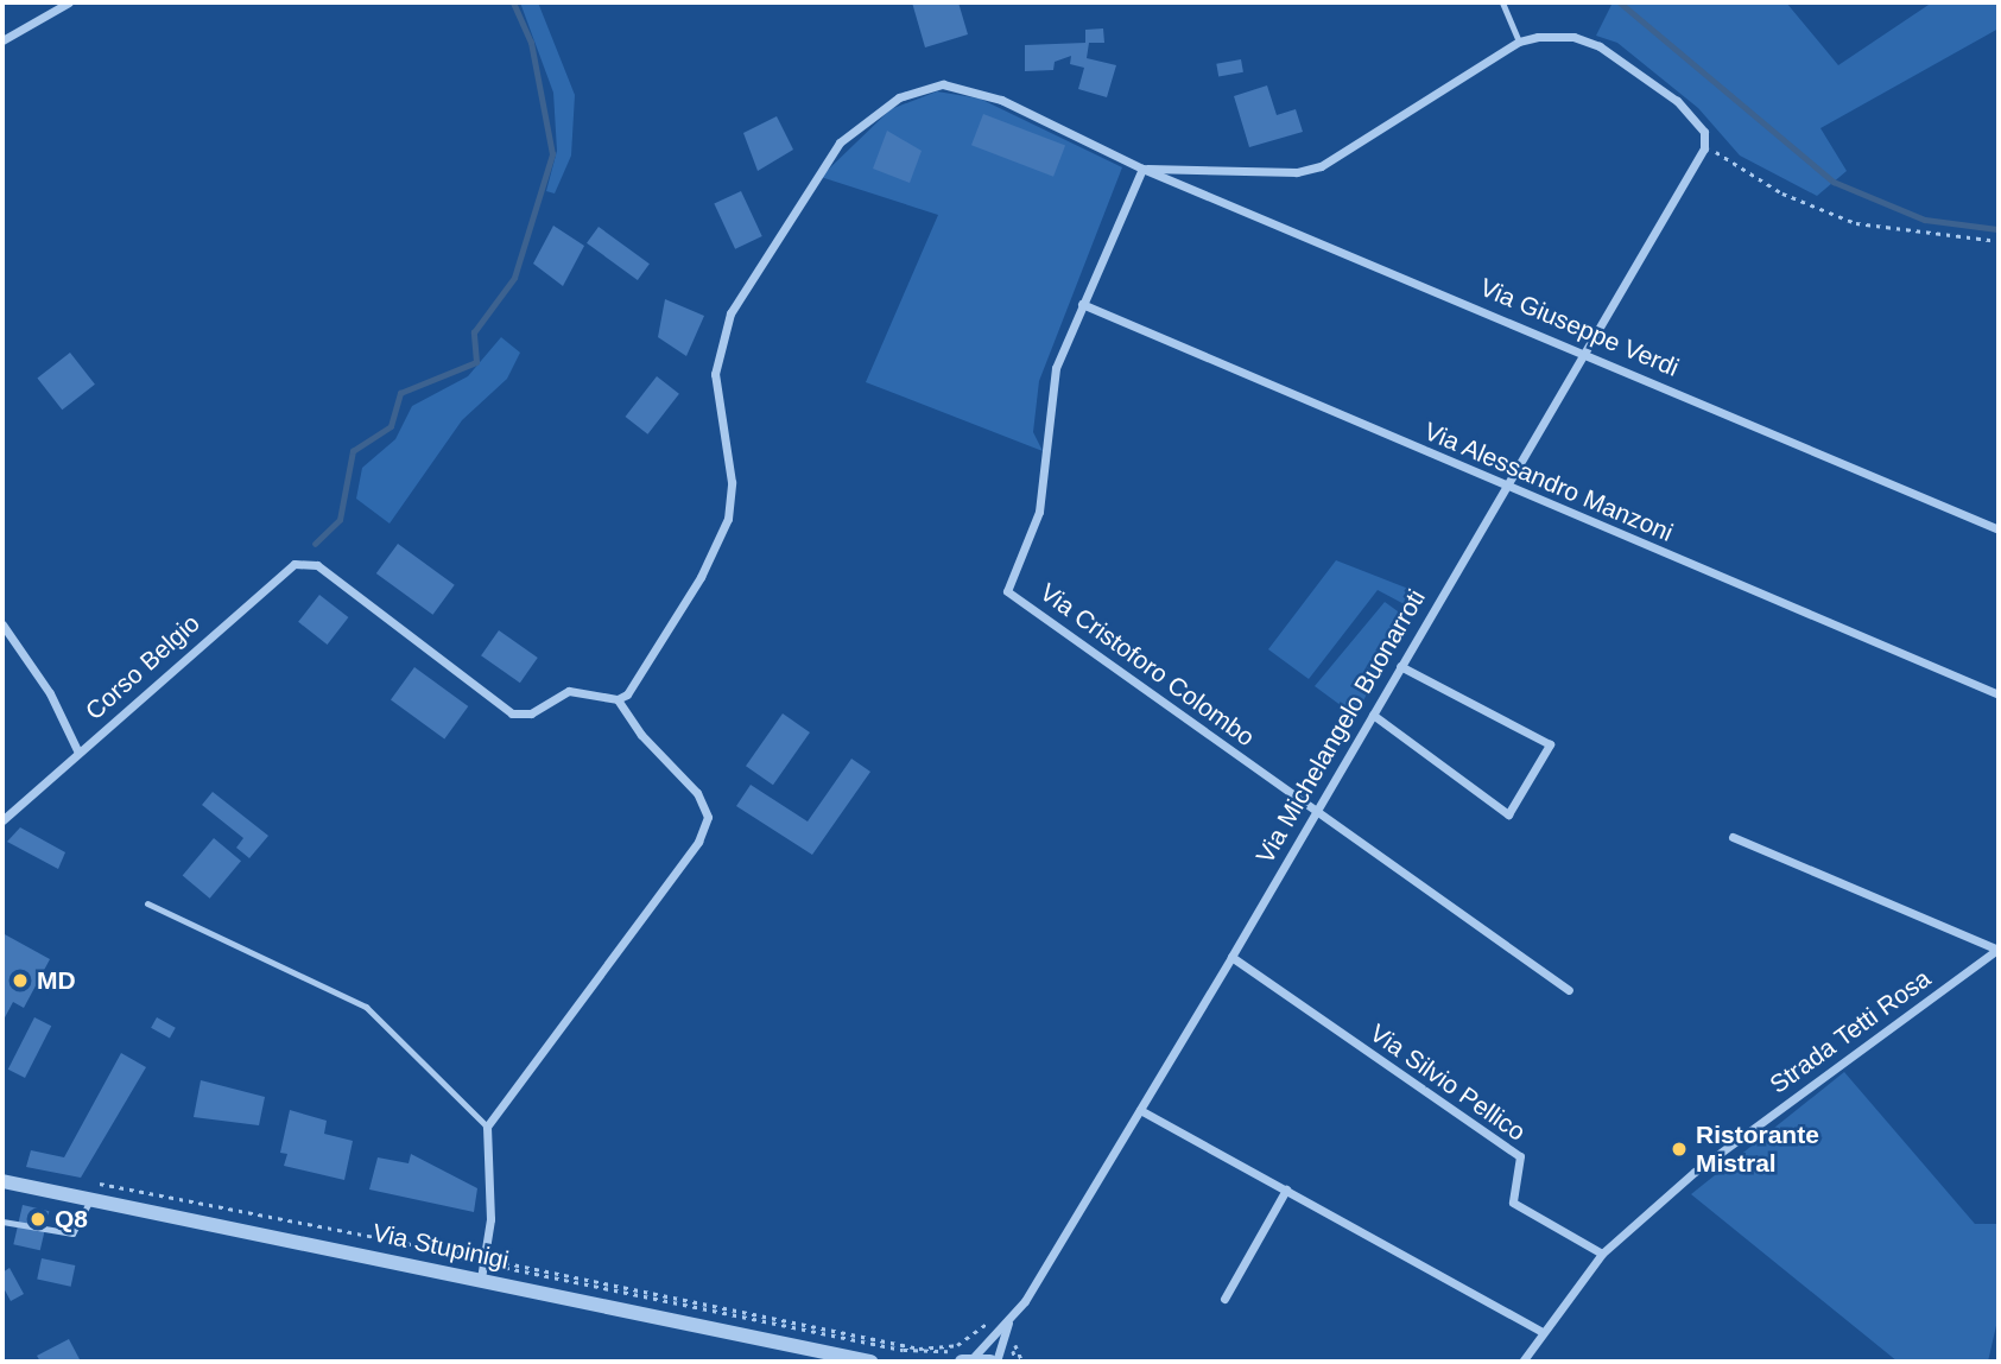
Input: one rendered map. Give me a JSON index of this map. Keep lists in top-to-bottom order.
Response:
{
  "streets": {
    "street": [
      "Via Giuseppe Verdi",
      "Via Alessandro Manzoni",
      "Via Cristoforo Colombo",
      "Corso Belgio",
      "Via Michelangelo Buonarroti",
      "Strada Tetti Rosa",
      "Via Silvio Pellico",
      "Via Stupinigi"
    ]
  },
  "crossings": [
    ["Via Giuseppe Verdi", "Via Cristoforo Colombo"],
    ["Via Giuseppe Verdi", "Via Michelangelo Buonarroti"],
    ["Via Alessandro Manzoni", "Via Cristoforo Colombo"],
    ["Via Alessandro Manzoni", "Via Michelangelo Buonarroti"],
    ["Via Cristoforo Colombo", "Via Michelangelo Buonarroti"],
    ["Via Michelangelo Buonarroti", "Via Silvio Pellico"],
    ["Strada Tetti Rosa", "Via Silvio Pellico"]
  ],
  "places": ["MD", "Ristorante Mistral", "Q8"]
}
